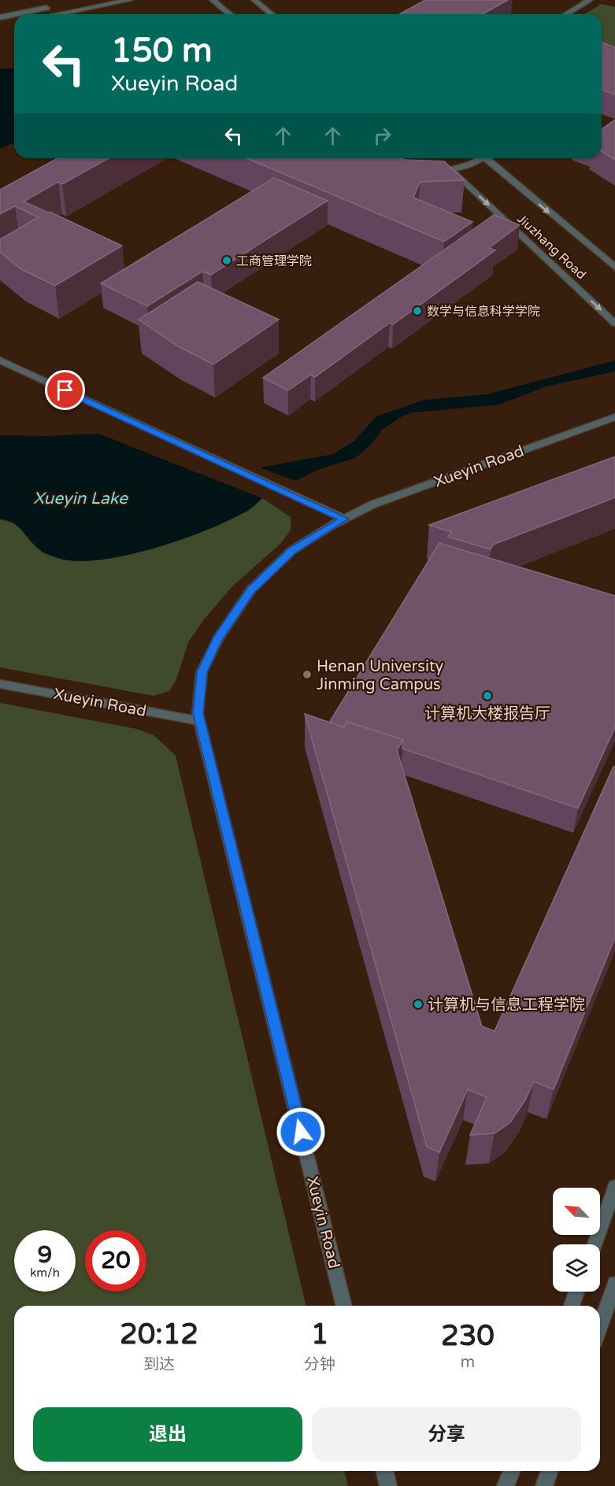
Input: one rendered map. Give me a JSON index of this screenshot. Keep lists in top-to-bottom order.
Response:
{
  "streets": {
    "lane": ["Jiuzhang Road", "Xueyin Road"]
  },
  "one_way": ["Jiuzhang Road"],
  "water": ["Xueyin Lake"],
  "places": [
    "工商管理学院",
    "数学与信息科学学院",
    "Henan University Jinming Campus",
    "计算机大楼报告厅",
    "计算机与信息工程学院"
  ],
  "north": "top left",
  "page": {
    "turn": ["150 m", "Xueyin Road"],
    "speed": "9 km/h",
    "limit": "20",
    "eta": [
      "20:12",
      "到达",
      "1",
      "分钟",
      "230",
      "m"
    ],
    "buttons": ["退出", "分享"]
  }
}
